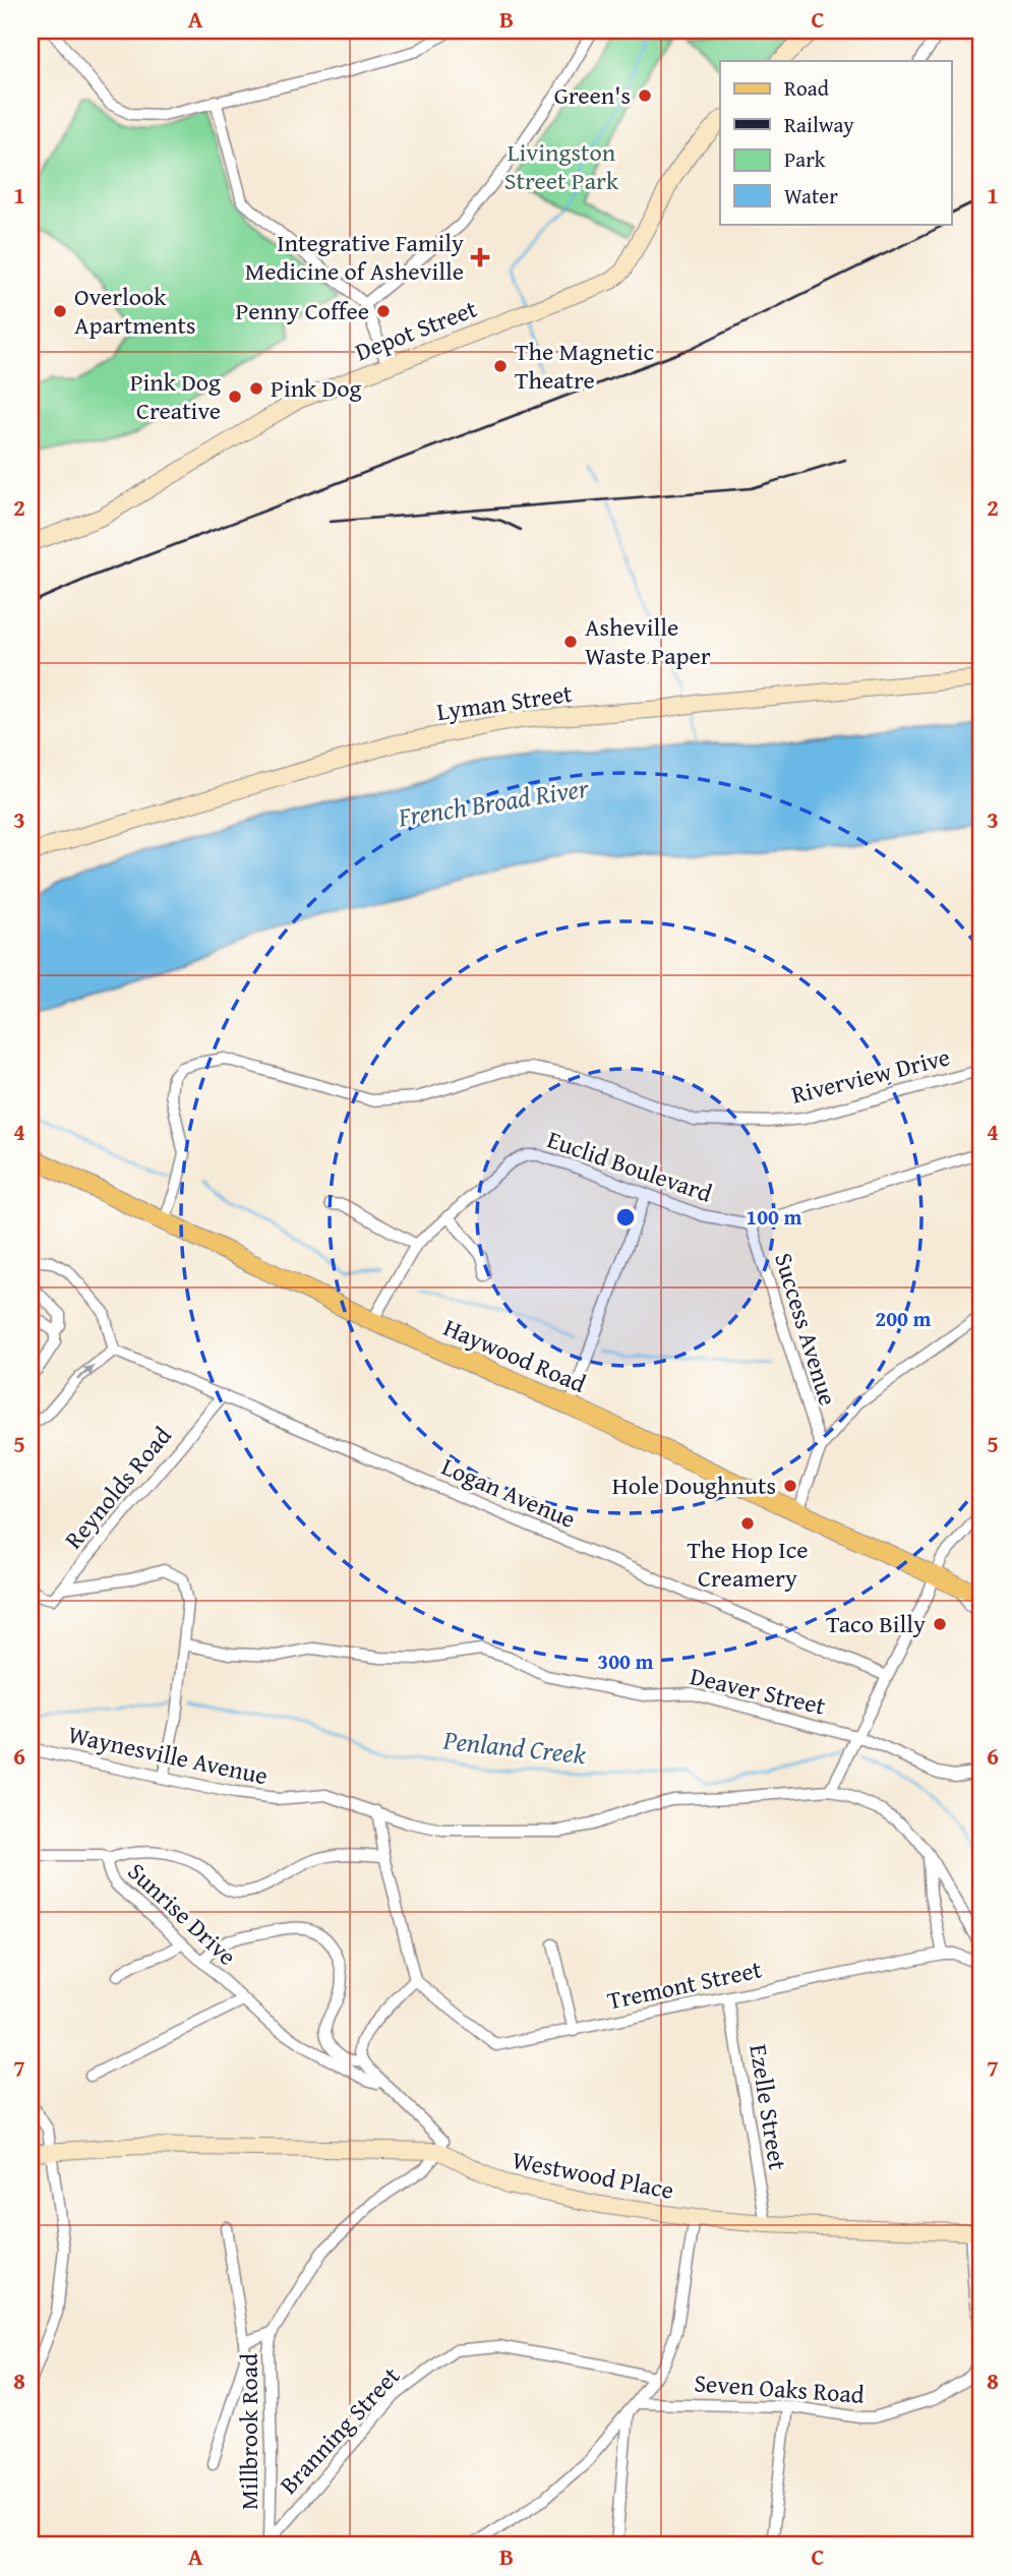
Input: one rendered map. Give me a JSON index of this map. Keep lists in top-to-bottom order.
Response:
{
  "streets": {
    "main road": ["Haywood Road"],
    "street": [
      "Depot Street",
      "Lyman Street",
      "Riverview Drive",
      "Euclid Boulevard",
      "Success Avenue",
      "Reynolds Road",
      "Logan Avenue",
      "Deaver Street",
      "Waynesville Avenue",
      "Sunrise Drive",
      "Tremont Street",
      "Ezelle Street",
      "Westwood Place",
      "Seven Oaks Road",
      "Branning Street",
      "Millbrook Road"
    ]
  },
  "crossings": [
    ["Riverview Drive", "Haywood Road"],
    ["Euclid Boulevard", "Success Avenue"],
    ["Euclid Boulevard", "Haywood Road"],
    ["Reynolds Road", "Logan Avenue"],
    ["Reynolds Road", "Deaver Street"],
    ["Reynolds Road", "Waynesville Avenue"],
    ["Tremont Street", "Ezelle Street"],
    ["Ezelle Street", "Westwood Place"],
    ["Westwood Place", "Millbrook Road"],
    ["Branning Street", "Millbrook Road"]
  ],
  "water": ["French Broad River", "Penland Creek"],
  "parks": ["Livingston Street Park"],
  "places": {
    "other": [
      "Green's",
      "Overlook Apartments",
      "Penny Coffee",
      "The Magnetic Theatre",
      "Pink Dog",
      "Pink Dog Creative",
      "Asheville Waste Paper",
      "Hole Doughnuts",
      "The Hop Ice Creamery",
      "Taco Billy"
    ],
    "health": ["Integrative Family Medicine of Asheville"]
  },
  "legend": [
    "Road",
    "Railway",
    "Park",
    "Water"
  ],
  "grid": {
    "columns": ["A", "B", "C"],
    "rows": [
      "1",
      "2",
      "3",
      "4",
      "5",
      "6",
      "7",
      "8"
    ]
  },
  "rings": ["100 m", "200 m", "300 m"]
}
